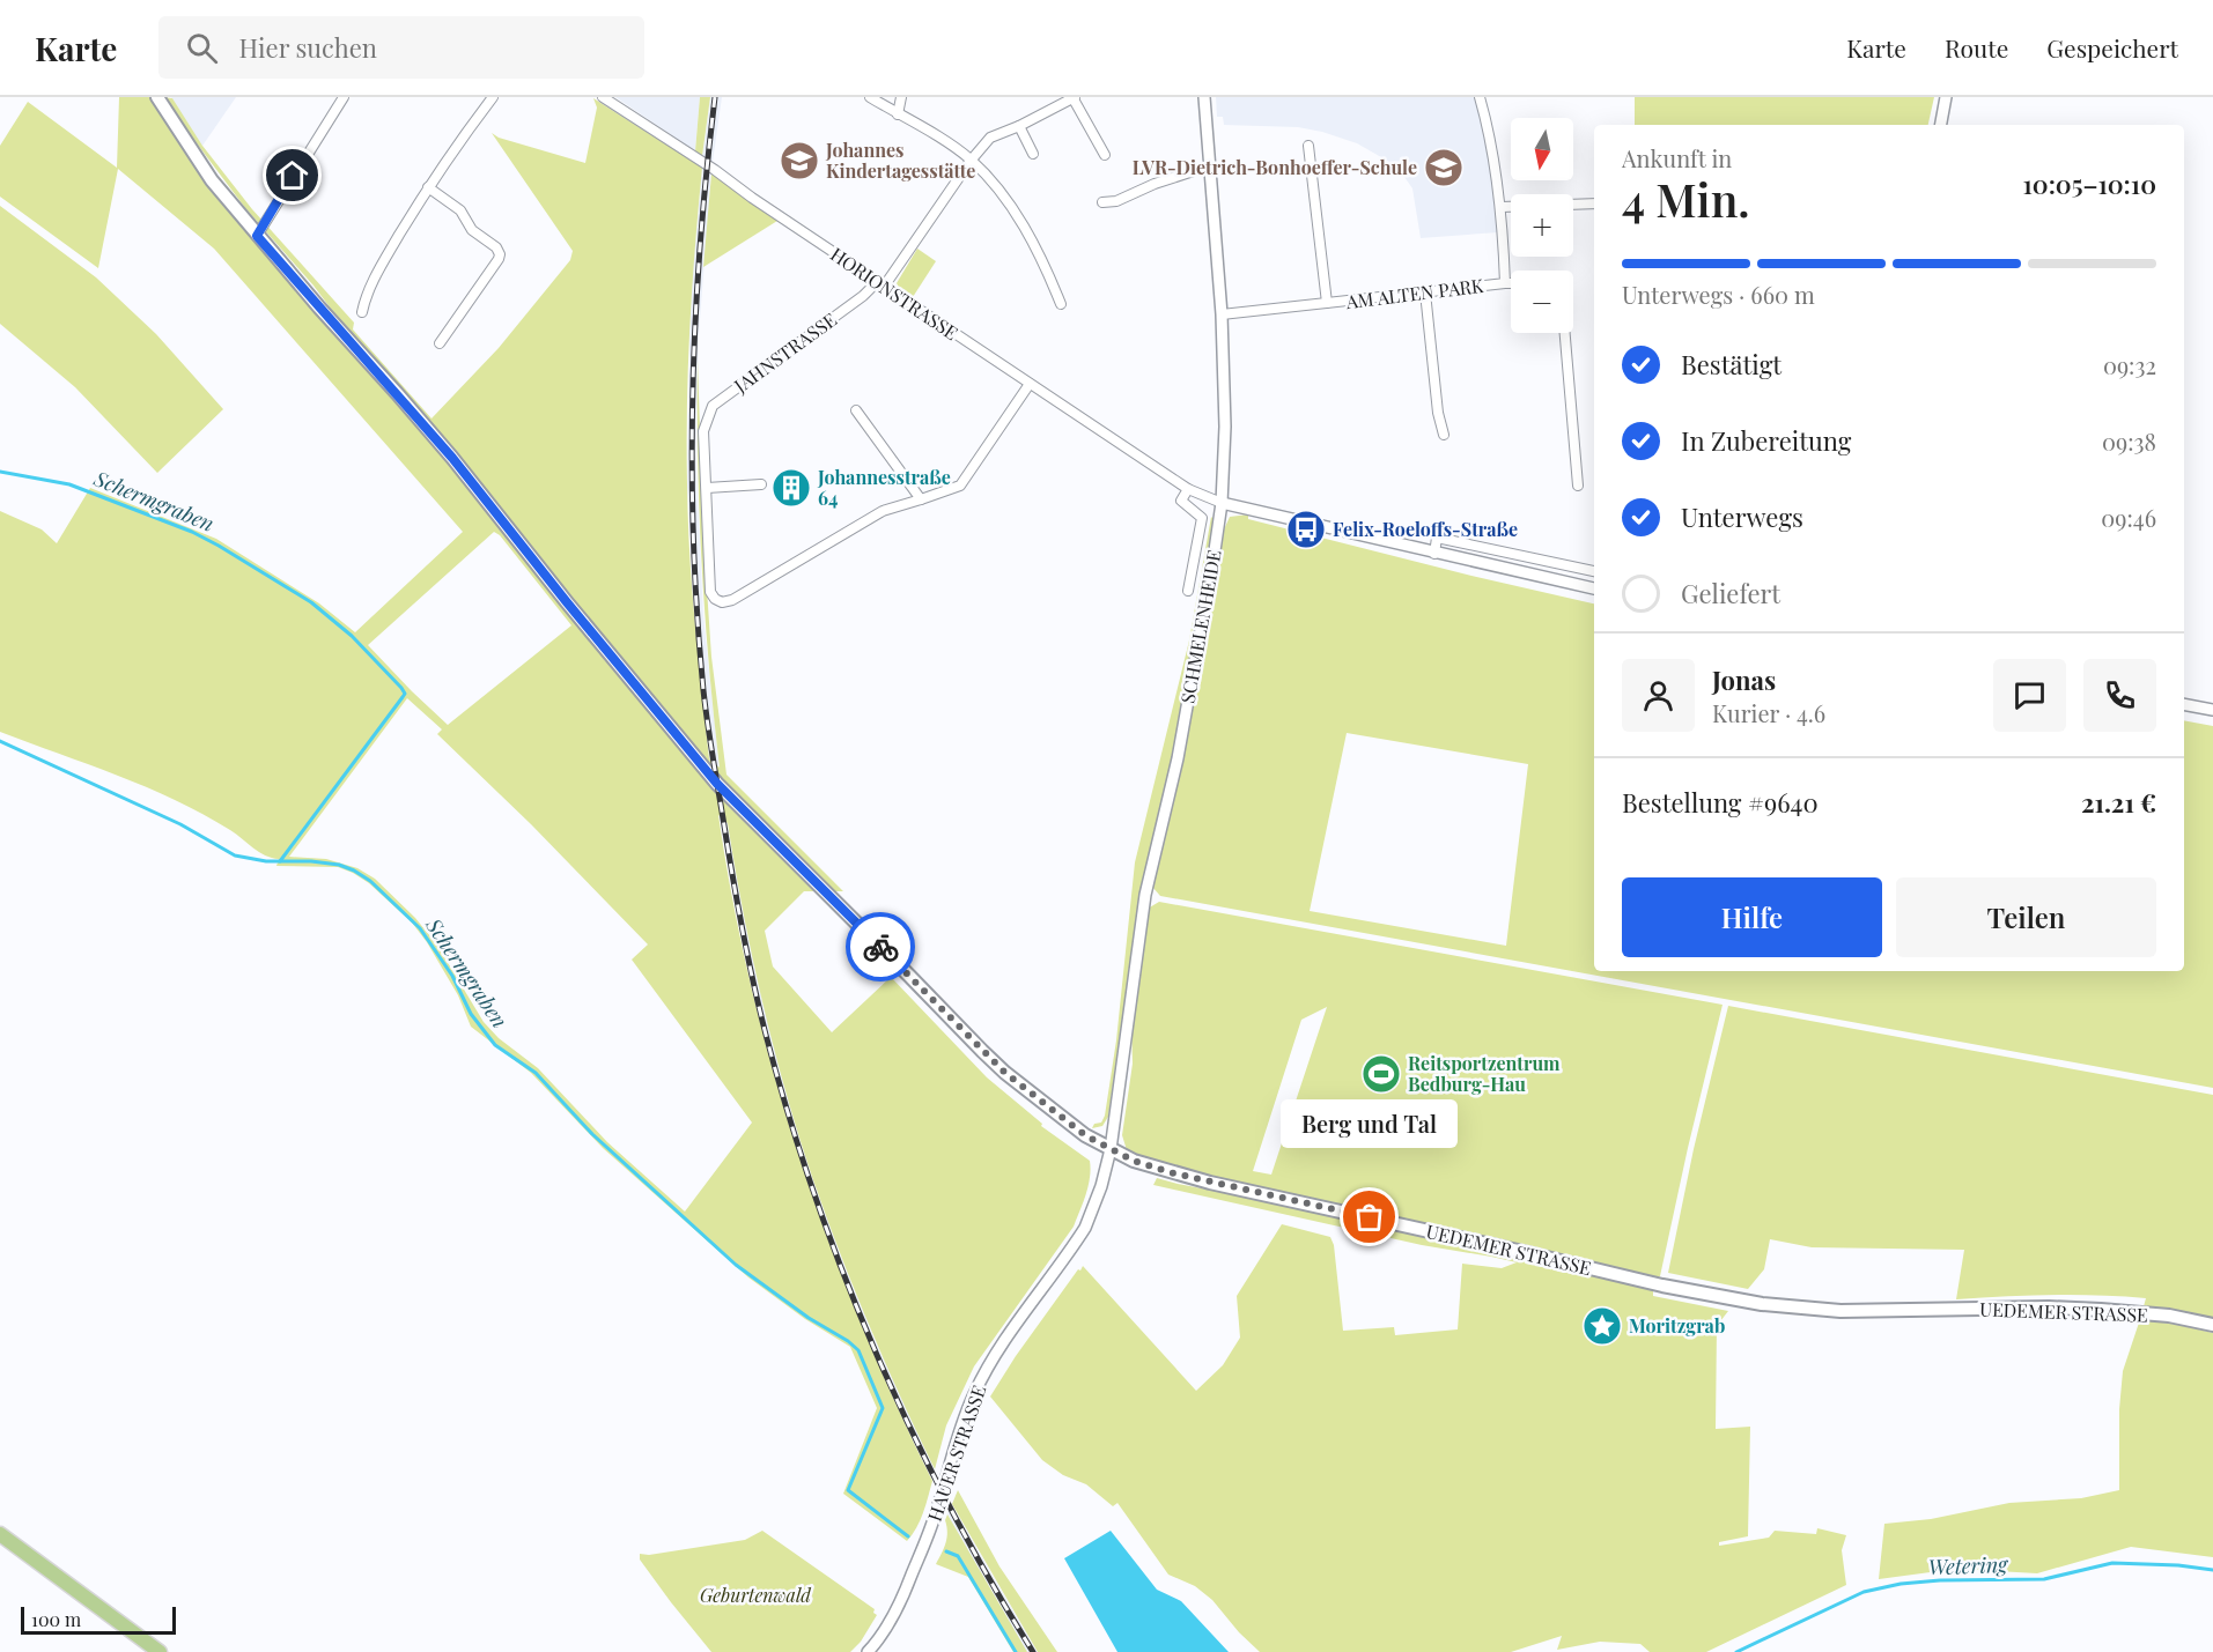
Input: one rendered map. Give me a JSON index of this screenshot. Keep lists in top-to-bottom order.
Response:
{
  "streets": {
    "main road": ["UEDEMER STRASSE"],
    "street": [
      "HORIONSTRASSE",
      "AM ALTEN PARK",
      "JAHNSTRASSE",
      "SCHMELENHEIDE",
      "HAUER STRASSE"
    ]
  },
  "crossings": [
    ["HORIONSTRASSE", "JAHNSTRASSE"],
    ["HORIONSTRASSE", "SCHMELENHEIDE"],
    ["AM ALTEN PARK", "SCHMELENHEIDE"],
    ["SCHMELENHEIDE", "UEDEMER STRASSE"],
    ["SCHMELENHEIDE", "HAUER STRASSE"],
    ["UEDEMER STRASSE", "HAUER STRASSE"]
  ],
  "water": ["Schermgraben", "Wetering"],
  "parks": ["Geburtenwald"],
  "places": {
    "school or university": ["Johannes Kindertagesstätte", "LVR-Dietrich-Bonhoeffer-Schule"],
    "building": ["Johannesstraße 64"],
    "bus stop": ["Felix-Roeloffs-Straße"],
    "sports": ["Reitsportzentrum Bedburg-Hau"],
    "other": ["Berg und Tal"],
    "place": ["Moritzgrab"]
  },
  "scale_bar": "100 m",
  "north": "bottom",
  "page": {
    "header": "Karte",
    "search": "Hier suchen",
    "nav": ["Karte", "Route", "Gespeichert"],
    "map_buttons": ["+", "−"],
    "heading": ["4 Min.", "Ankunft in", "10:05–10:10"],
    "panel": [
      "Jonas",
      "Kurier · 4.6",
      "Bestellung #9640",
      "21.21 €"
    ],
    "bar": "Unterwegs · 660 m",
    "list": [
      ["Bestätigt", "09:32"],
      ["In Zubereitung", "09:38"],
      ["Unterwegs", "09:46"],
      "Geliefert"
    ],
    "buttons": ["Hilfe", "Teilen"],
    "bubble": "Berg und Tal",
    "scale": "100 m"
  }
}
